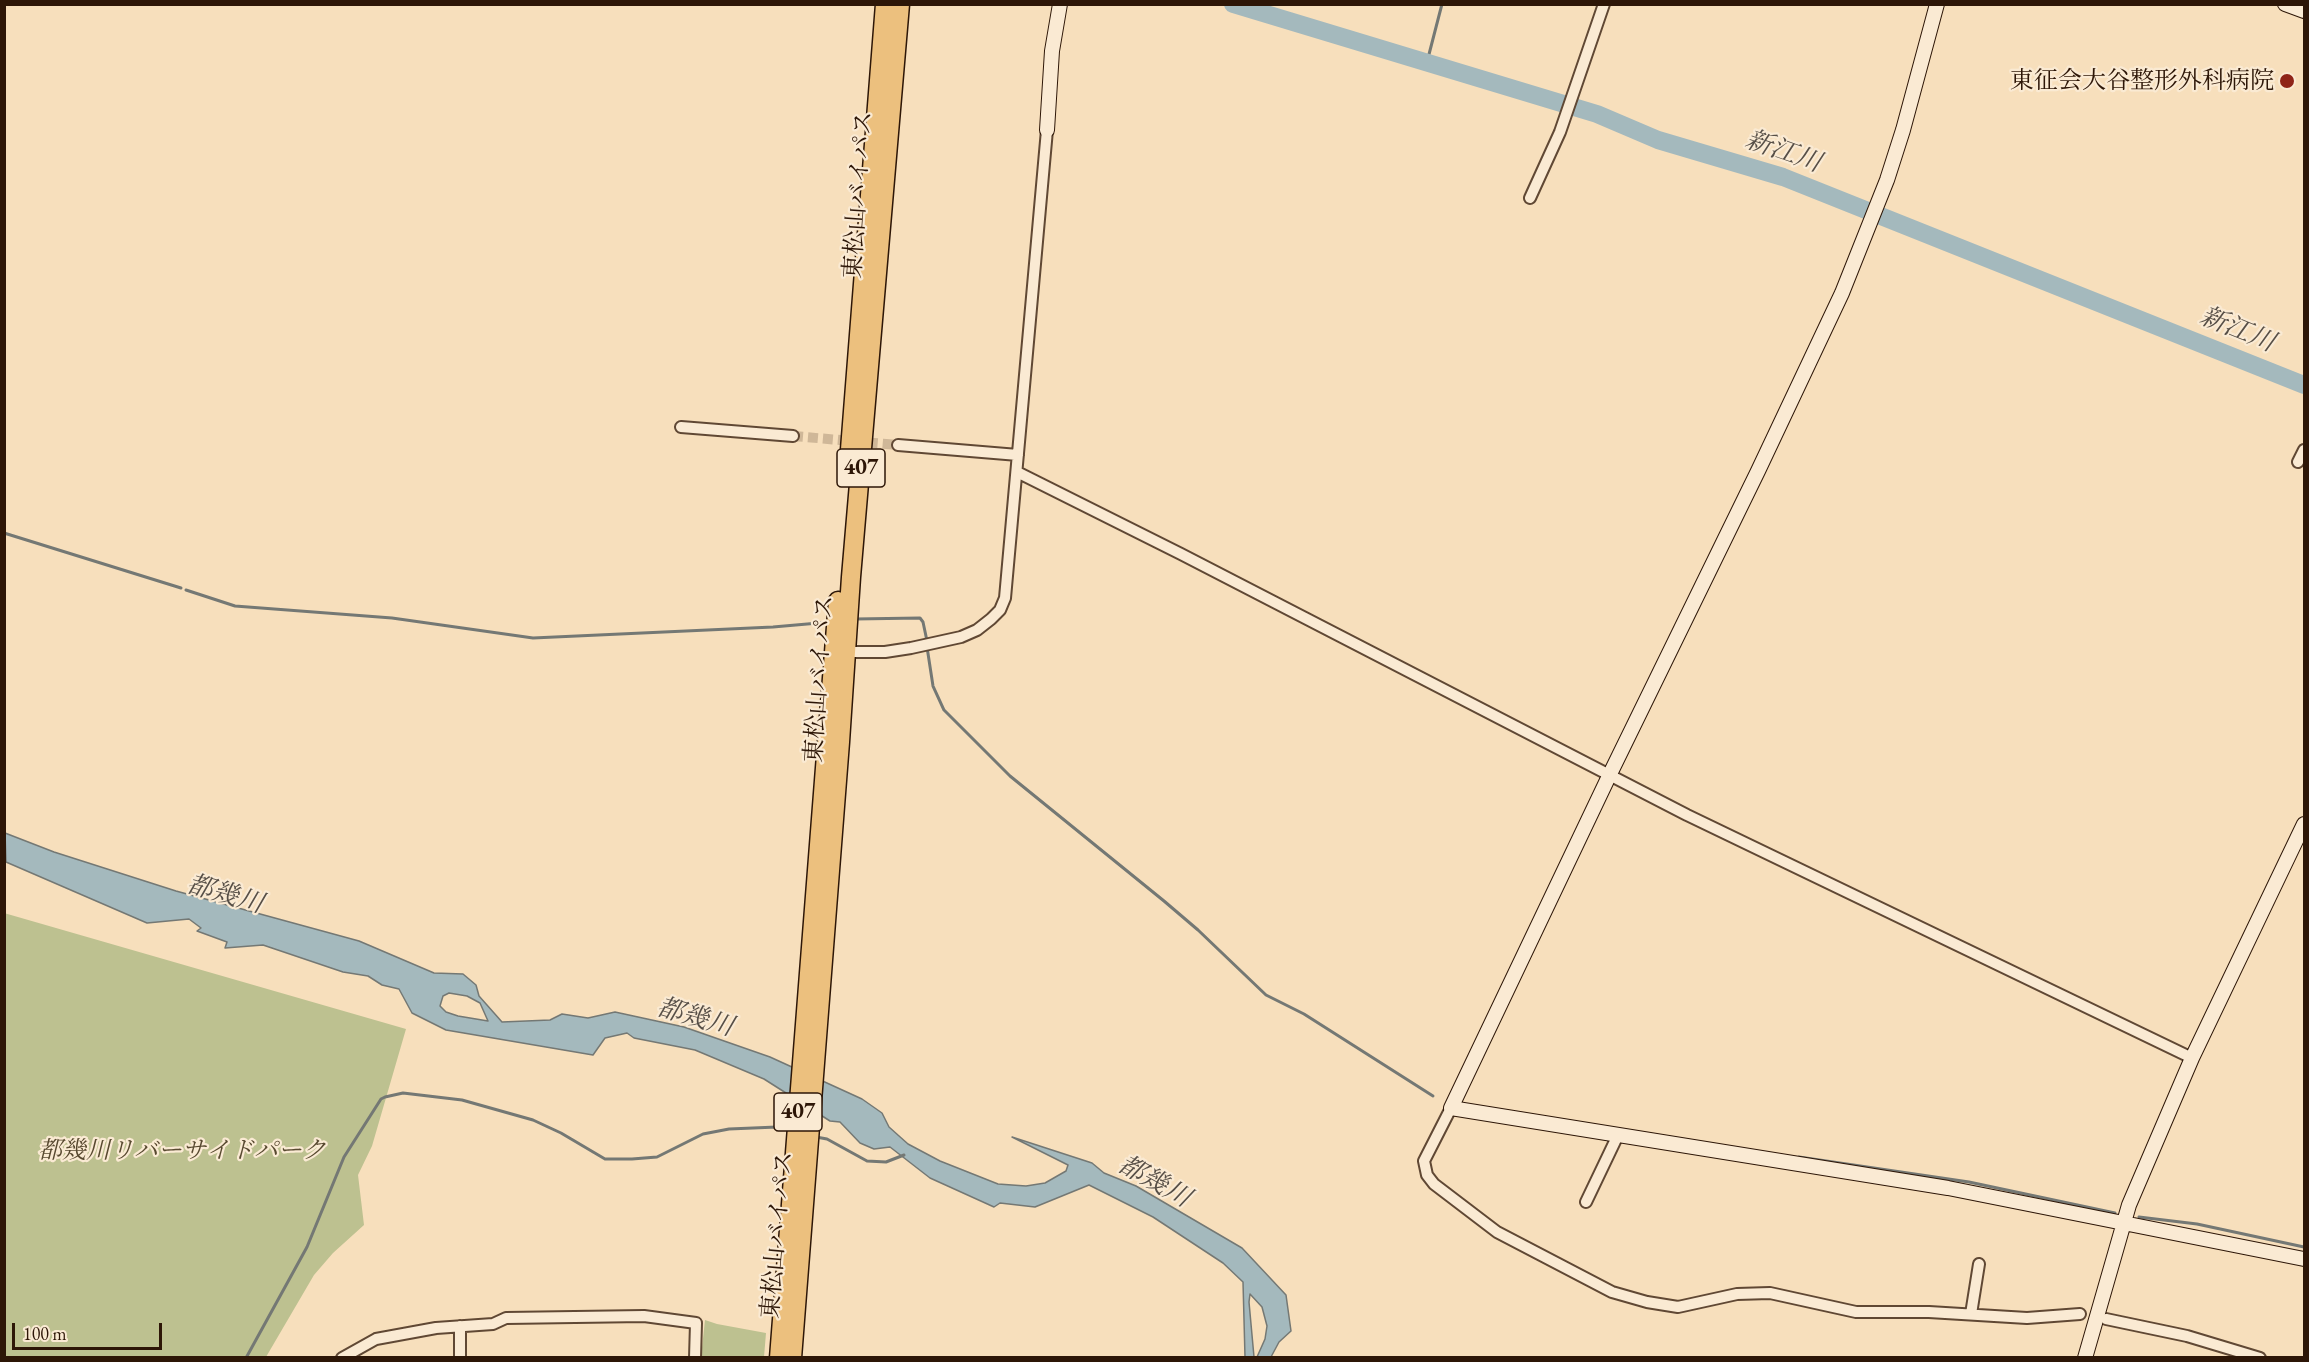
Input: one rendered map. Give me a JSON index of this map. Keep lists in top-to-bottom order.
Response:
{
  "streets": {
    "highway": ["東松山バイパス", "407"]
  },
  "water": ["新江川", "都幾川"],
  "parks": ["都幾川リバーサイドパーク"],
  "places": ["東征会大谷整形外科病院"],
  "scale_bar": "100 m"
}
